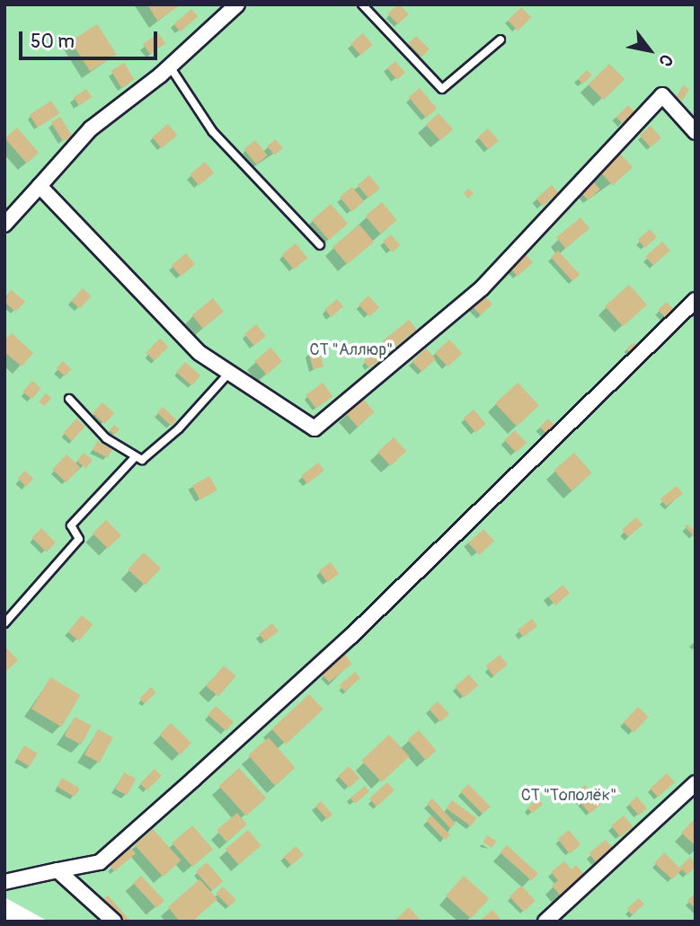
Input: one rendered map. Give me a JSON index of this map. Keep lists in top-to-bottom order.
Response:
{
  "parks": ["СТ \"Аллюр\"", "СТ \"Тополёк\""],
  "scale_bar": "50 m",
  "north": "bottom right"
}
